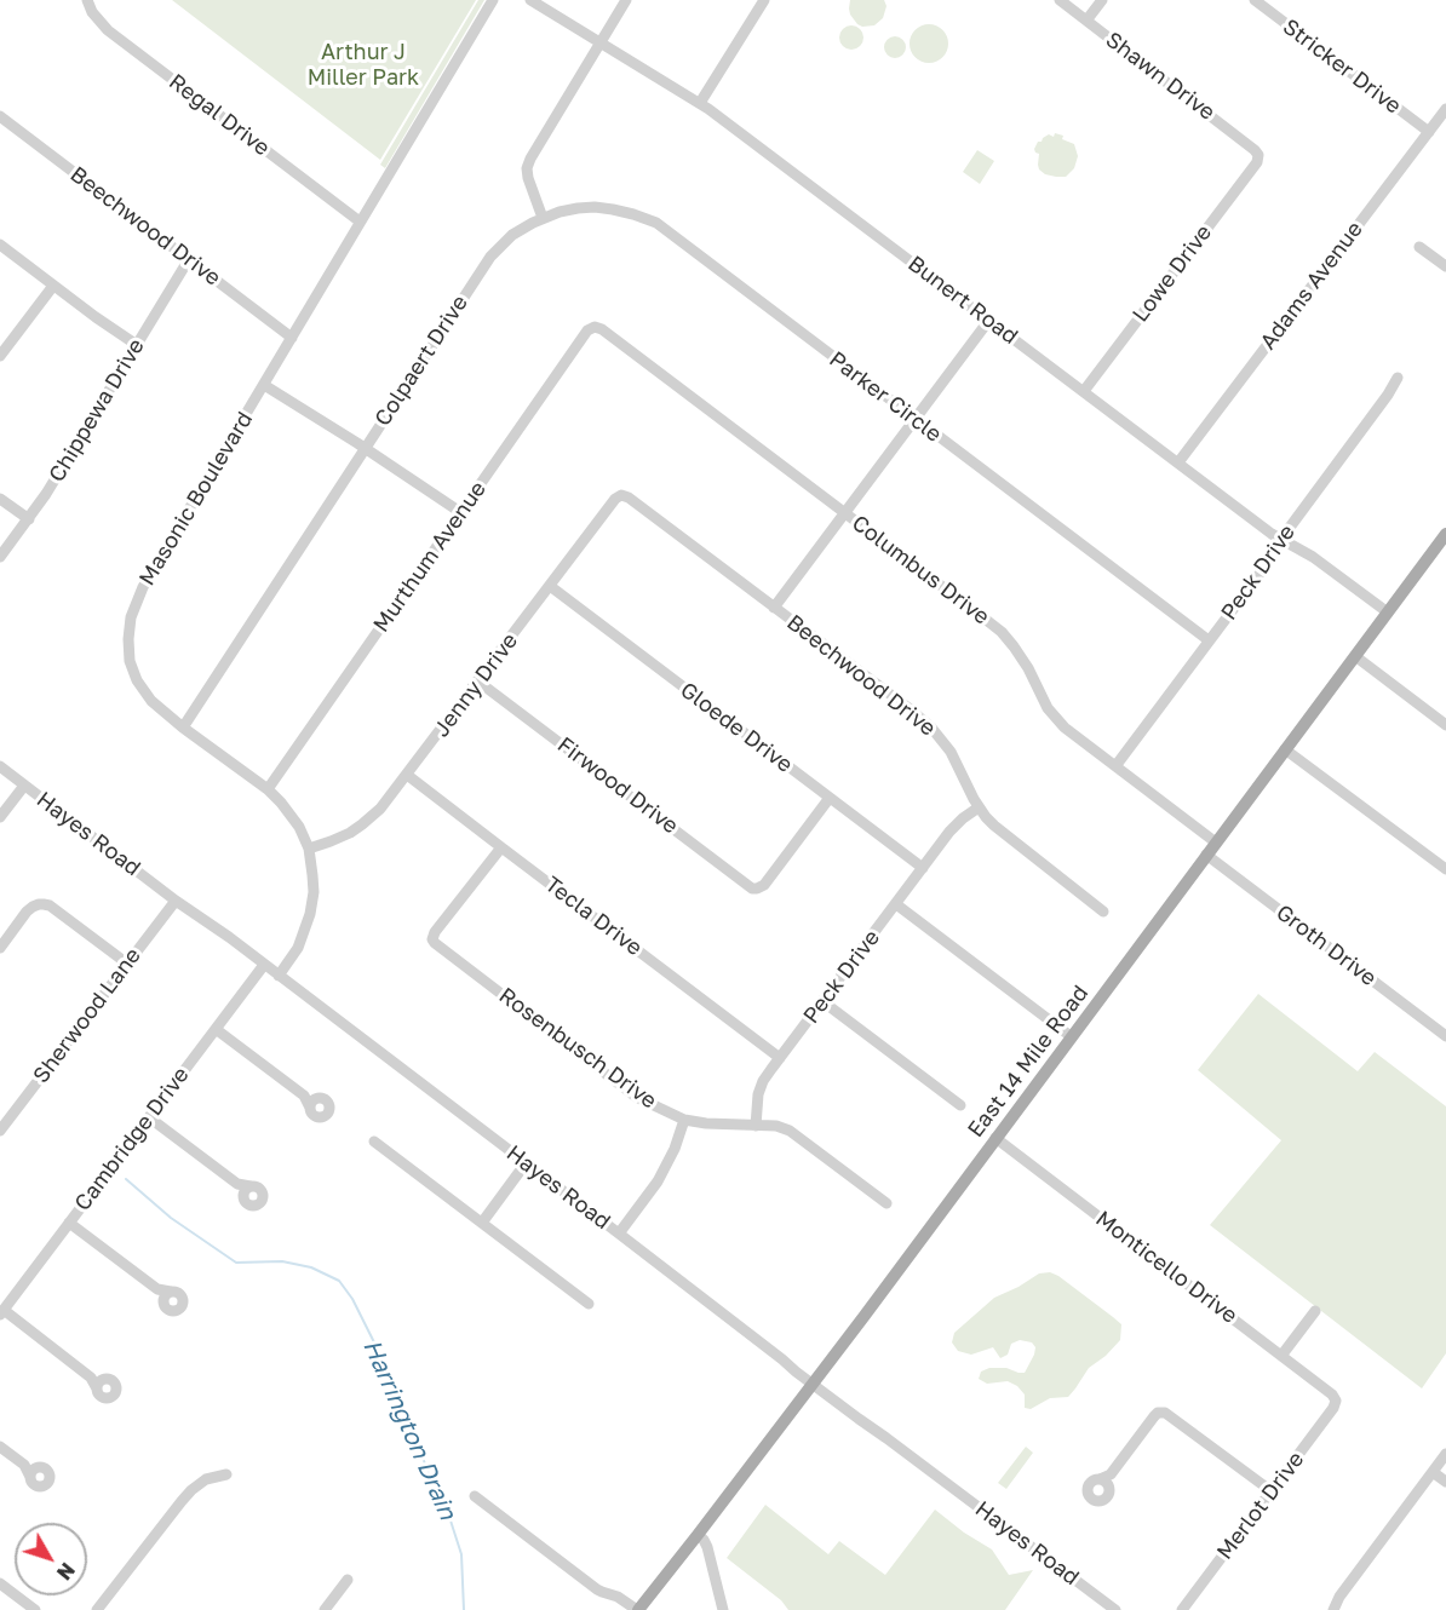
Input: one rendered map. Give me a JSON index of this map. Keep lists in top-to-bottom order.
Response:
{
  "streets": {
    "main road": ["East 14 Mile Road"],
    "street": [
      "Stricker Drive",
      "Shawn Drive",
      "Regal Drive",
      "Beechwood Drive",
      "Lowe Drive",
      "Adams Avenue",
      "Bunert Road",
      "Colpaert Drive",
      "Parker Circle",
      "Chippewa Drive",
      "Masonic Boulevard",
      "Murthum Avenue",
      "Columbus Drive",
      "Peck Drive",
      "Jenny Drive",
      "Gloede Drive",
      "Firwood Drive",
      "Hayes Road",
      "Tecla Drive",
      "Groth Drive",
      "Sherwood Lane",
      "Rosenbusch Drive",
      "Cambridge Drive",
      "Monticello Drive",
      "Merlot Drive"
    ]
  },
  "crossings": [
    ["Stricker Drive", "Adams Avenue"],
    ["Shawn Drive", "Lowe Drive"],
    ["Regal Drive", "Masonic Boulevard"],
    ["Beechwood Drive", "Chippewa Drive"],
    ["Beechwood Drive", "Masonic Boulevard"],
    ["Beechwood Drive", "Peck Drive"],
    ["Beechwood Drive", "Jenny Drive"],
    ["Lowe Drive", "Bunert Road"],
    ["Adams Avenue", "Bunert Road"],
    ["Bunert Road", "Peck Drive"],
    ["Bunert Road", "East 14 Mile Road"],
    ["Colpaert Drive", "Parker Circle"],
    ["Colpaert Drive", "Masonic Boulevard"],
    ["Parker Circle", "Peck Drive"],
    ["Masonic Boulevard", "Murthum Avenue"],
    ["Masonic Boulevard", "Jenny Drive"],
    ["Masonic Boulevard", "Hayes Road"],
    ["Murthum Avenue", "Columbus Drive"],
    ["Columbus Drive", "Peck Drive"],
    ["Columbus Drive", "East 14 Mile Road"],
    ["Peck Drive", "Gloede Drive"],
    ["Peck Drive", "Tecla Drive"],
    ["Peck Drive", "Rosenbusch Drive"],
    ["Jenny Drive", "Gloede Drive"],
    ["Jenny Drive", "Firwood Drive"],
    ["Jenny Drive", "Tecla Drive"],
    ["Gloede Drive", "Firwood Drive"],
    ["Hayes Road", "Sherwood Lane"],
    ["Hayes Road", "East 14 Mile Road"],
    ["Hayes Road", "Cambridge Drive"],
    ["Tecla Drive", "Rosenbusch Drive"],
    ["Groth Drive", "East 14 Mile Road"],
    ["East 14 Mile Road", "Monticello Drive"],
    ["Monticello Drive", "Merlot Drive"]
  ],
  "water": ["Harrington Drain"],
  "parks": ["Arthur J Miller Park"],
  "north": "bottom right"
}
